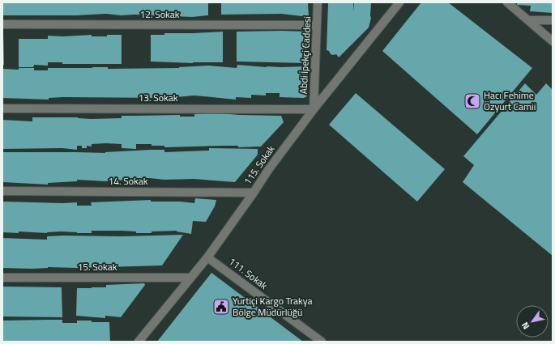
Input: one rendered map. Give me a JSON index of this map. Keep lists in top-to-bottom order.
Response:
{
  "streets": {
    "street": [
      "12. Sokak",
      "Abdi İpekçi Caddesi",
      "13. Sokak",
      "115. Sokak",
      "14. Sokak",
      "15. Sokak",
      "111. Sokak"
    ]
  },
  "crossings": [
    ["12. Sokak", "Abdi İpekçi Caddesi"],
    ["Abdi İpekçi Caddesi", "13. Sokak"],
    ["Abdi İpekçi Caddesi", "115. Sokak"],
    ["13. Sokak", "115. Sokak"],
    ["115. Sokak", "14. Sokak"],
    ["115. Sokak", "15. Sokak"],
    ["115. Sokak", "111. Sokak"]
  ],
  "places": {
    "mosque": ["Hacı Fehime Özyurt Camii"],
    "public building": ["Yurtiçi Kargo Trakya Bölge Müdürlüğü"]
  },
  "north": "bottom left"
}
